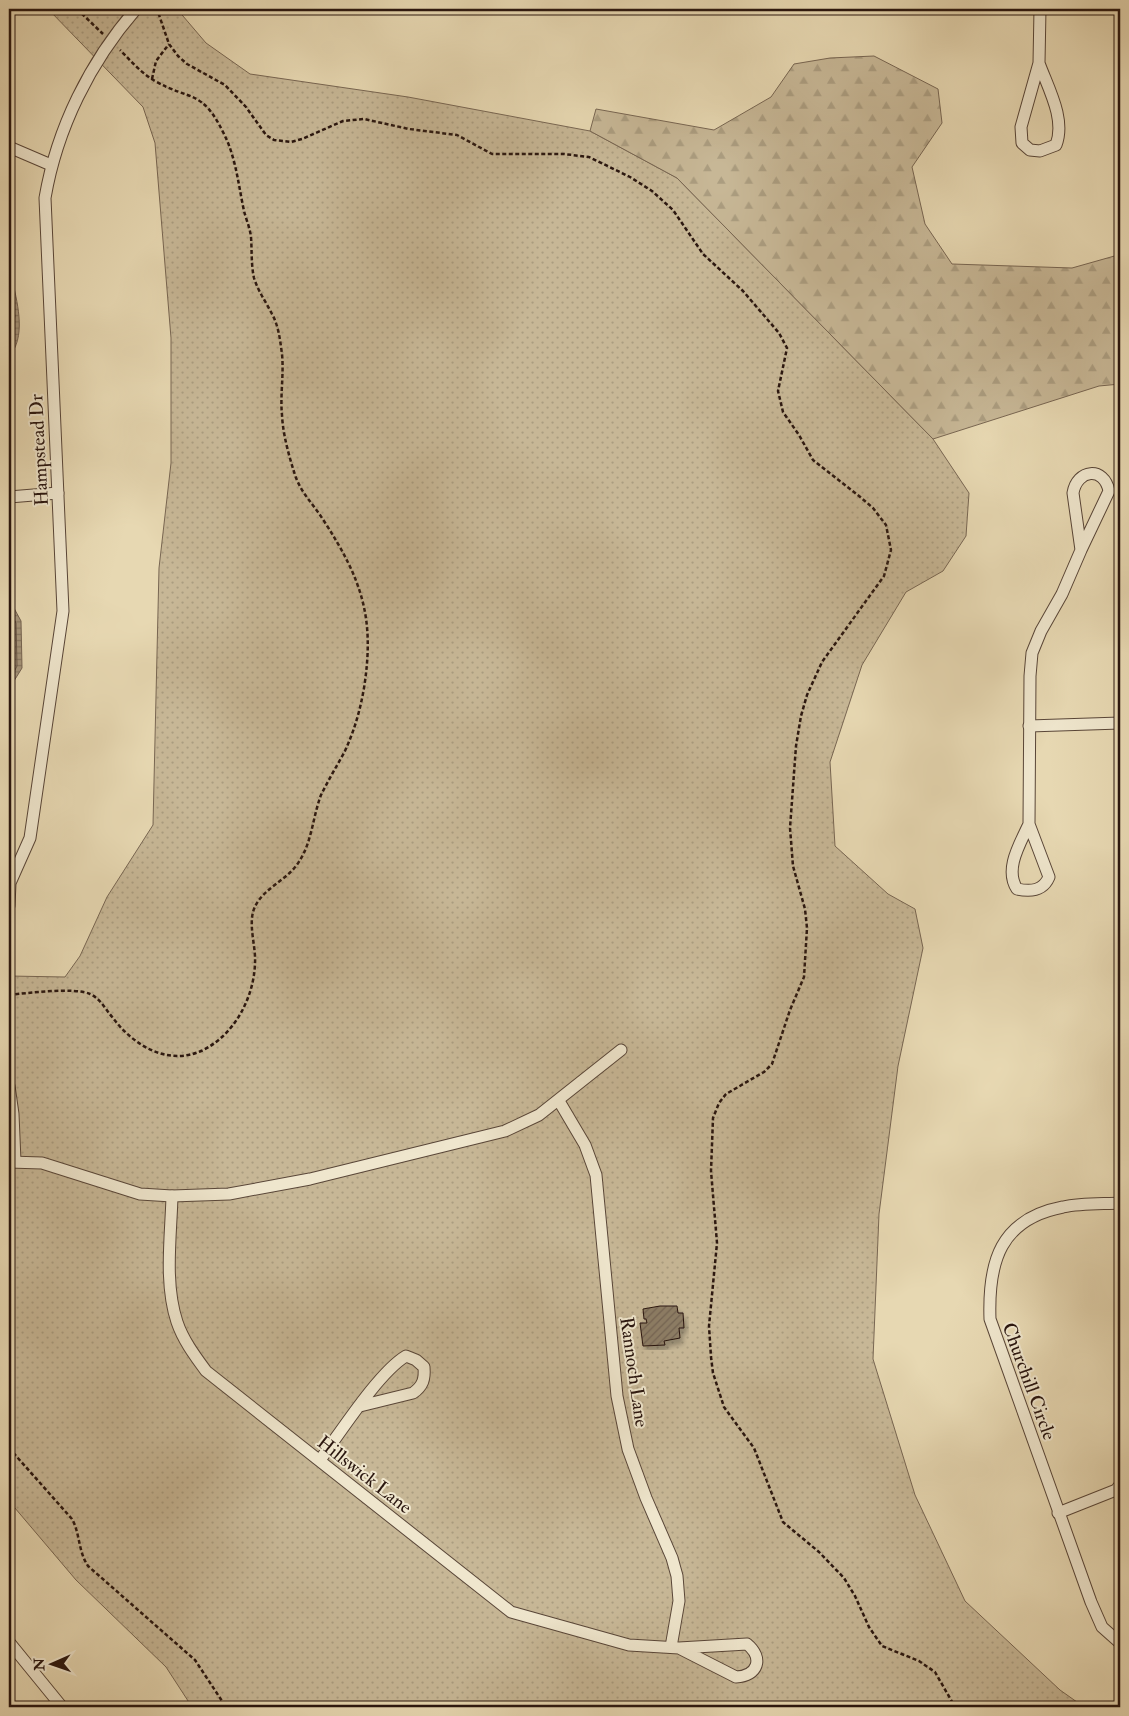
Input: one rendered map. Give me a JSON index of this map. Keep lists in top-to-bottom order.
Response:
{
  "streets": {
    "street": [
      "Hampstead Dr",
      "Rannoch Lane",
      "Churchill Circle",
      "Hillswick Lane"
    ]
  },
  "crossings": [
    ["Rannoch Lane", "Hillswick Lane"]
  ],
  "north": "left"
}
